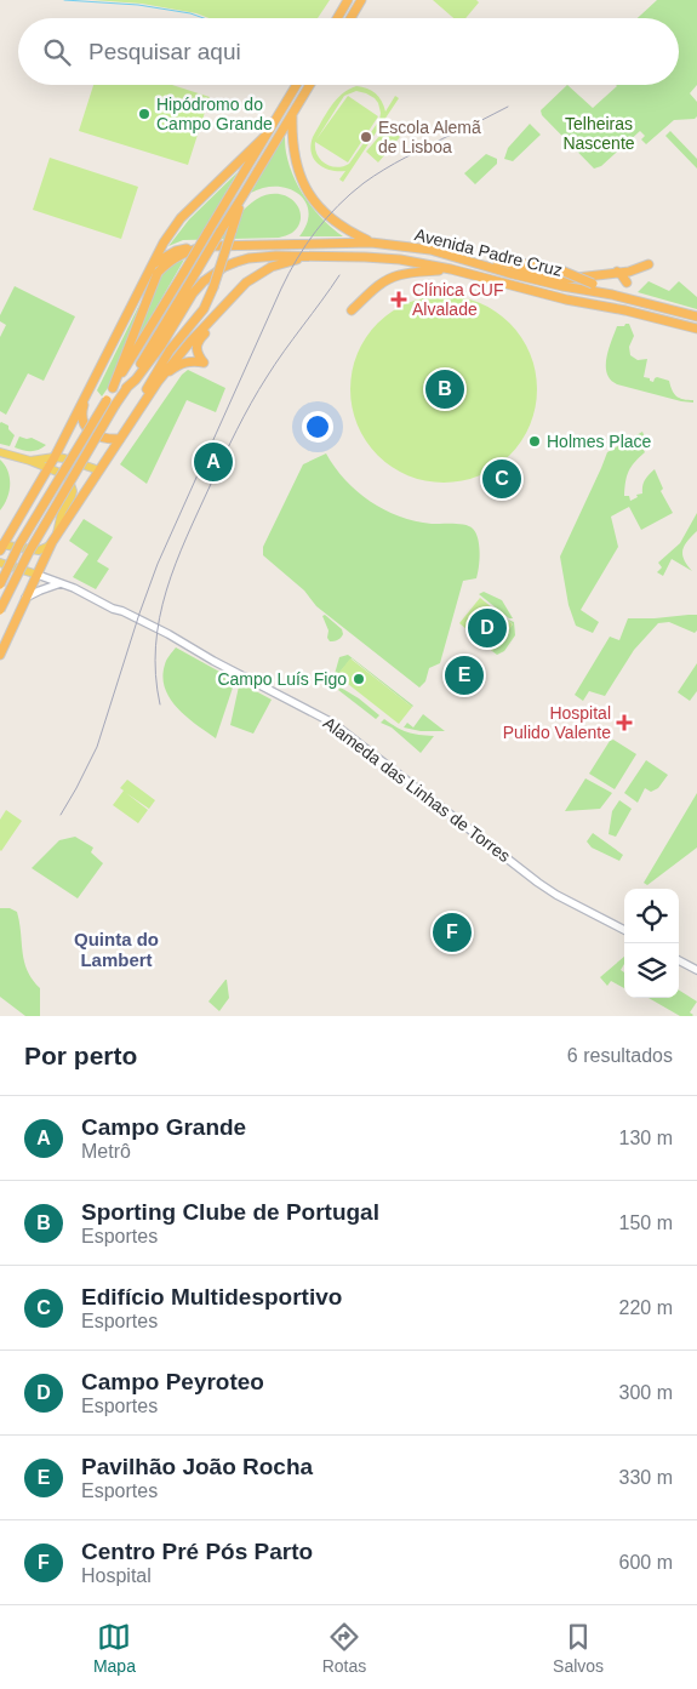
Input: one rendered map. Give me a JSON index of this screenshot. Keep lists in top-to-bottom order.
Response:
{
  "streets": {
    "highway": ["Avenida Padre Cruz"],
    "main road": ["Alameda das Linhas de Torres"]
  },
  "districts": ["Quinta do Lambert"],
  "parks": ["Telheiras Nascente"],
  "places": {
    "other": [
      "Hipódromo do Campo Grande",
      "Escola Alemã de Lisboa",
      "Holmes Place",
      "Campo Luís Figo"
    ],
    "health": ["Clínica CUF Alvalade", "Hospital Pulido Valente"]
  },
  "page": {
    "search": "Pesquisar aqui",
    "pins": [
      "B",
      "A",
      "C",
      "D",
      "E",
      "F"
    ],
    "heading": ["Por perto", "6 resultados"],
    "list": [
      {
        "mark": "A",
        "name": "Campo Grande",
        "note": "Metrô",
        "value": "130 m"
      },
      {
        "mark": "B",
        "name": "Sporting Clube de Portugal",
        "note": "Esportes",
        "value": "150 m"
      },
      {
        "mark": "C",
        "name": "Edifício Multidesportivo",
        "note": "Esportes",
        "value": "220 m"
      },
      {
        "mark": "D",
        "name": "Campo Peyroteo",
        "note": "Esportes",
        "value": "300 m"
      },
      {
        "mark": "E",
        "name": "Pavilhão João Rocha",
        "note": "Esportes",
        "value": "330 m"
      },
      {
        "mark": "F",
        "name": "Centro Pré Pós Parto",
        "note": "Hospital",
        "value": "600 m"
      }
    ],
    "nav": ["Mapa", "Rotas", "Salvos"]
  }
}
